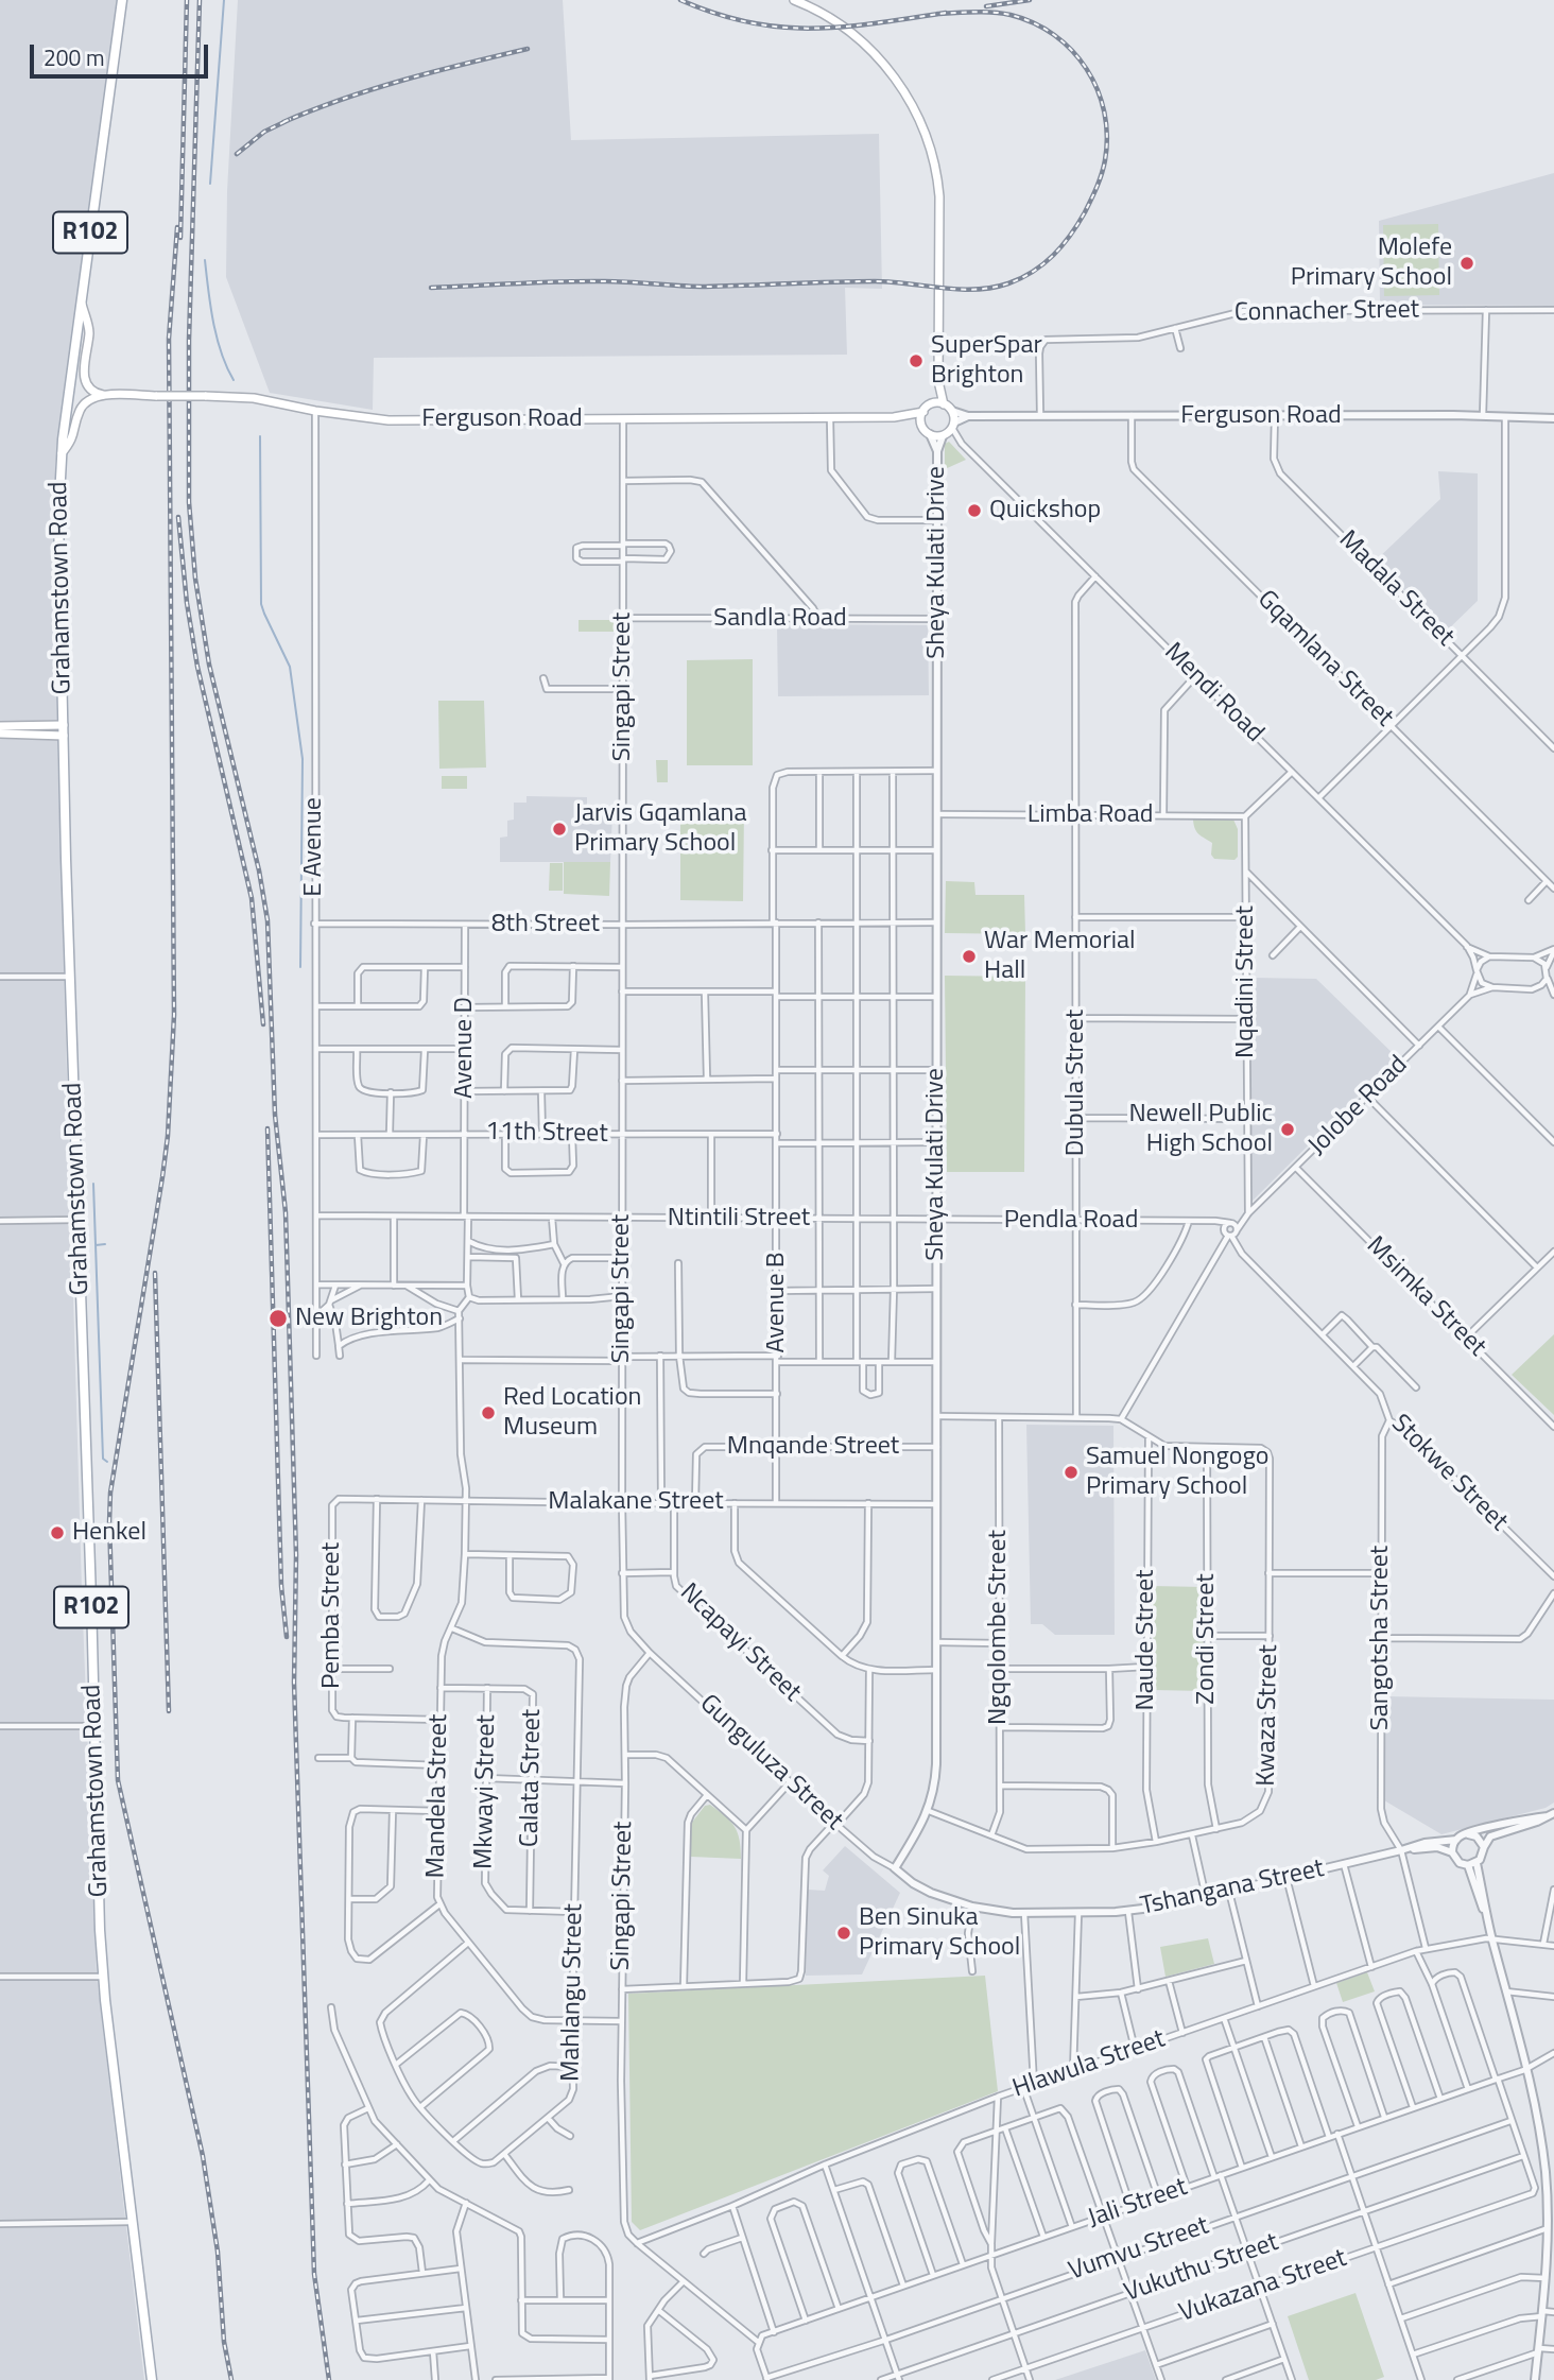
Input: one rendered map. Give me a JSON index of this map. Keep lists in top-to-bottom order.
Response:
{
  "streets": {
    "main road": ["R102", "Ferguson Road", "Grahamstown Road"],
    "street": [
      "Connacher Street",
      "Sheya Kulati Drive",
      "Madala Street",
      "Sandla Road",
      "Gqamlana Street",
      "Singapi Street",
      "Mendi Road",
      "Limba Road",
      "E Avenue",
      "8th Street",
      "Nqadini Street",
      "Avenue D",
      "Dubula Street",
      "Jolobe Road",
      "11th Street",
      "Ntintili Street",
      "Pendla Road",
      "Msimka Street",
      "Avenue B",
      "Mnqande Street",
      "Stokwe Street",
      "Malakane Street",
      "Pemba Street",
      "Ngqolombe Street",
      "Sangotsha Street",
      "Zondi Street",
      "Naude Street",
      "Ncapayi Street",
      "Kwaza Street",
      "Gunguluza Street",
      "Calata Street",
      "Mkwayi Street",
      "Mandela Street",
      "Tshangana Street",
      "Mahlangu Street",
      "Hlawula Street",
      "Jali Street",
      "Vumvu Street",
      "Vukuthu Street",
      "Vukazana Street"
    ]
  },
  "crossings": [
    ["Connacher Street", "Ferguson Road"],
    ["Ferguson Road", "Sheya Kulati Drive"],
    ["Ferguson Road", "Madala Street"],
    ["Ferguson Road", "Gqamlana Street"],
    ["Ferguson Road", "Singapi Street"],
    ["Ferguson Road", "Mendi Road"],
    ["Ferguson Road", "E Avenue"],
    ["Sheya Kulati Drive", "Sandla Road"],
    ["Sheya Kulati Drive", "Mendi Road"],
    ["Sheya Kulati Drive", "Limba Road"],
    ["Sheya Kulati Drive", "8th Street"],
    ["Sheya Kulati Drive", "Ntintili Street"],
    ["Sheya Kulati Drive", "Pendla Road"],
    ["Sheya Kulati Drive", "Mnqande Street"],
    ["Sheya Kulati Drive", "Malakane Street"],
    ["Sheya Kulati Drive", "Kwaza Street"],
    ["Sheya Kulati Drive", "Gunguluza Street"],
    ["Sheya Kulati Drive", "Tshangana Street"],
    ["Sandla Road", "Singapi Street"],
    ["Singapi Street", "8th Street"],
    ["Singapi Street", "11th Street"],
    ["Singapi Street", "Ntintili Street"],
    ["Singapi Street", "Malakane Street"],
    ["Singapi Street", "Gunguluza Street"],
    ["Singapi Street", "Mandela Street"],
    ["Singapi Street", "Hlawula Street"],
    ["Mendi Road", "Dubula Street"],
    ["Mendi Road", "Jolobe Road"],
    ["Limba Road", "Nqadini Street"],
    ["Limba Road", "Dubula Street"],
    ["E Avenue", "8th Street"],
    ["E Avenue", "11th Street"],
    ["E Avenue", "Ntintili Street"],
    ["8th Street", "Avenue D"],
    ["8th Street", "Avenue B"],
    ["Nqadini Street", "Jolobe Road"],
    ["Avenue D", "11th Street"],
    ["Avenue D", "Ntintili Street"],
    ["Dubula Street", "Pendla Road"],
    ["Jolobe Road", "Pendla Road"],
    ["Jolobe Road", "Msimka Street"],
    ["Jolobe Road", "Stokwe Street"],
    ["11th Street", "Avenue B"],
    ["Ntintili Street", "Pendla Road"],
    ["Ntintili Street", "Avenue B"],
    ["Pendla Road", "Stokwe Street"],
    ["Avenue B", "Mnqande Street"],
    ["Avenue B", "Malakane Street"],
    ["Mnqande Street", "Malakane Street"],
    ["Stokwe Street", "Sangotsha Street"],
    ["Malakane Street", "Pemba Street"],
    ["Malakane Street", "Ncapayi Street"],
    ["Malakane Street", "Mandela Street"],
    ["Pemba Street", "Mandela Street"],
    ["Ngqolombe Street", "Kwaza Street"],
    ["Sangotsha Street", "Tshangana Street"],
    ["Sangotsha Street", "Hlawula Street"],
    ["Zondi Street", "Kwaza Street"],
    ["Naude Street", "Kwaza Street"],
    ["Gunguluza Street", "Tshangana Street"],
    ["Calata Street", "Mkwayi Street"],
    ["Calata Street", "Mandela Street"],
    ["Mkwayi Street", "Mahlangu Street"],
    ["Mandela Street", "Mahlangu Street"],
    ["Vukuthu Street", "Vukazana Street"]
  ],
  "places": [
    "Molefe Primary School",
    "SuperSpar Brighton",
    "Quickshop",
    "Jarvis Gqamlana Primary School",
    "War Memorial Hall",
    "Newell Public High School",
    "New Brighton",
    "Red Location Museum",
    "Samuel Nongogo Primary School",
    "Henkel",
    "Ben Sinuka Primary School"
  ],
  "scale_bar": "200 m"
}
